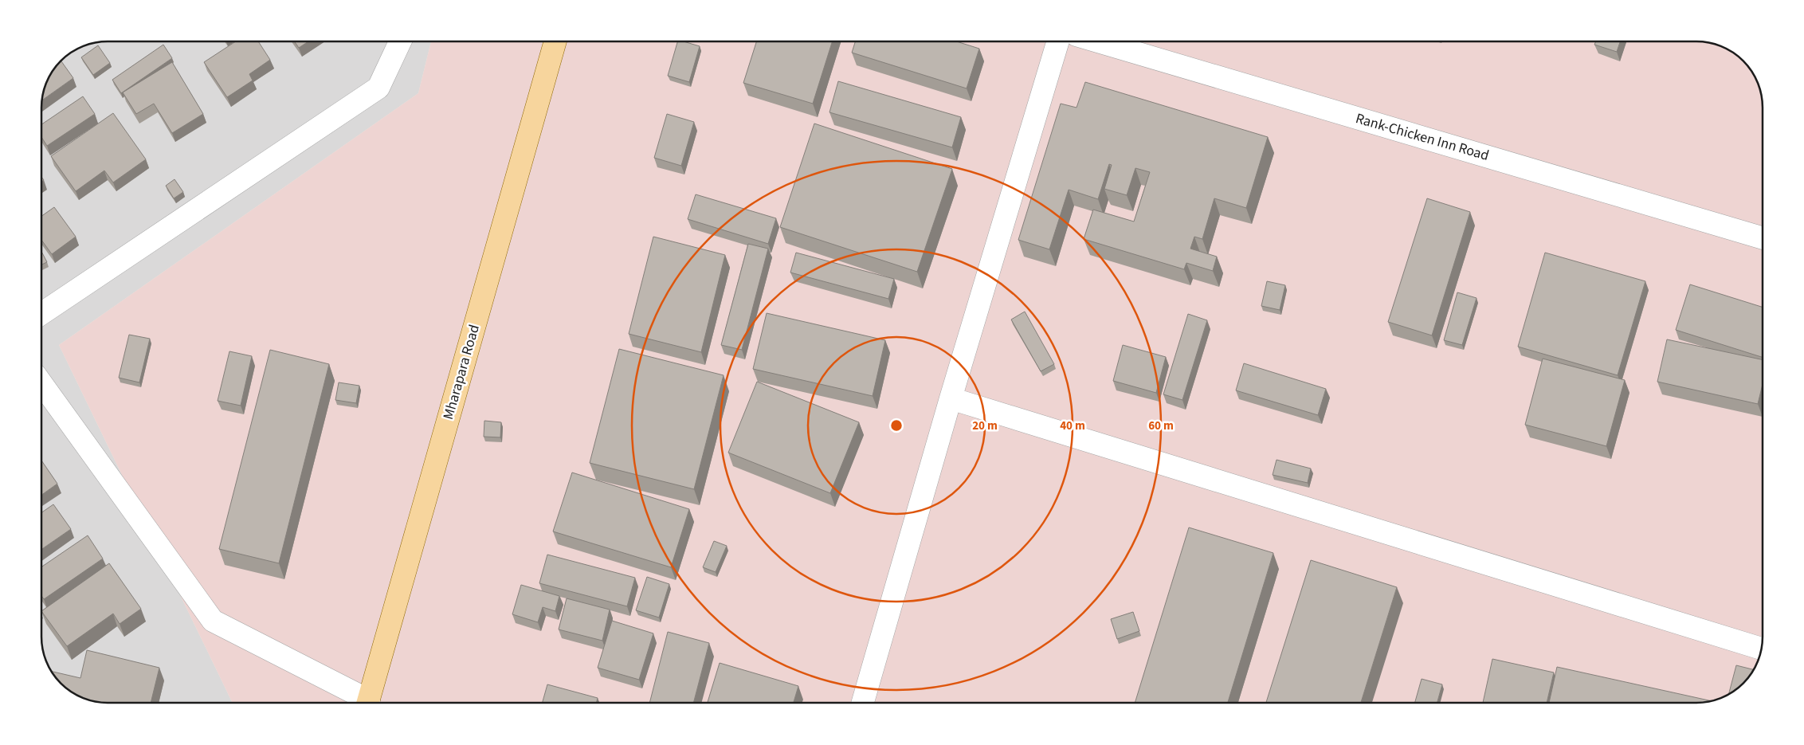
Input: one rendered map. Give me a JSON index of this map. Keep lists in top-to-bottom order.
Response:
{
  "streets": {
    "main road": ["Mharapara Road"],
    "street": ["Rank-Chicken Inn Road"]
  },
  "rings": ["20 m", "40 m", "60 m"]
}
